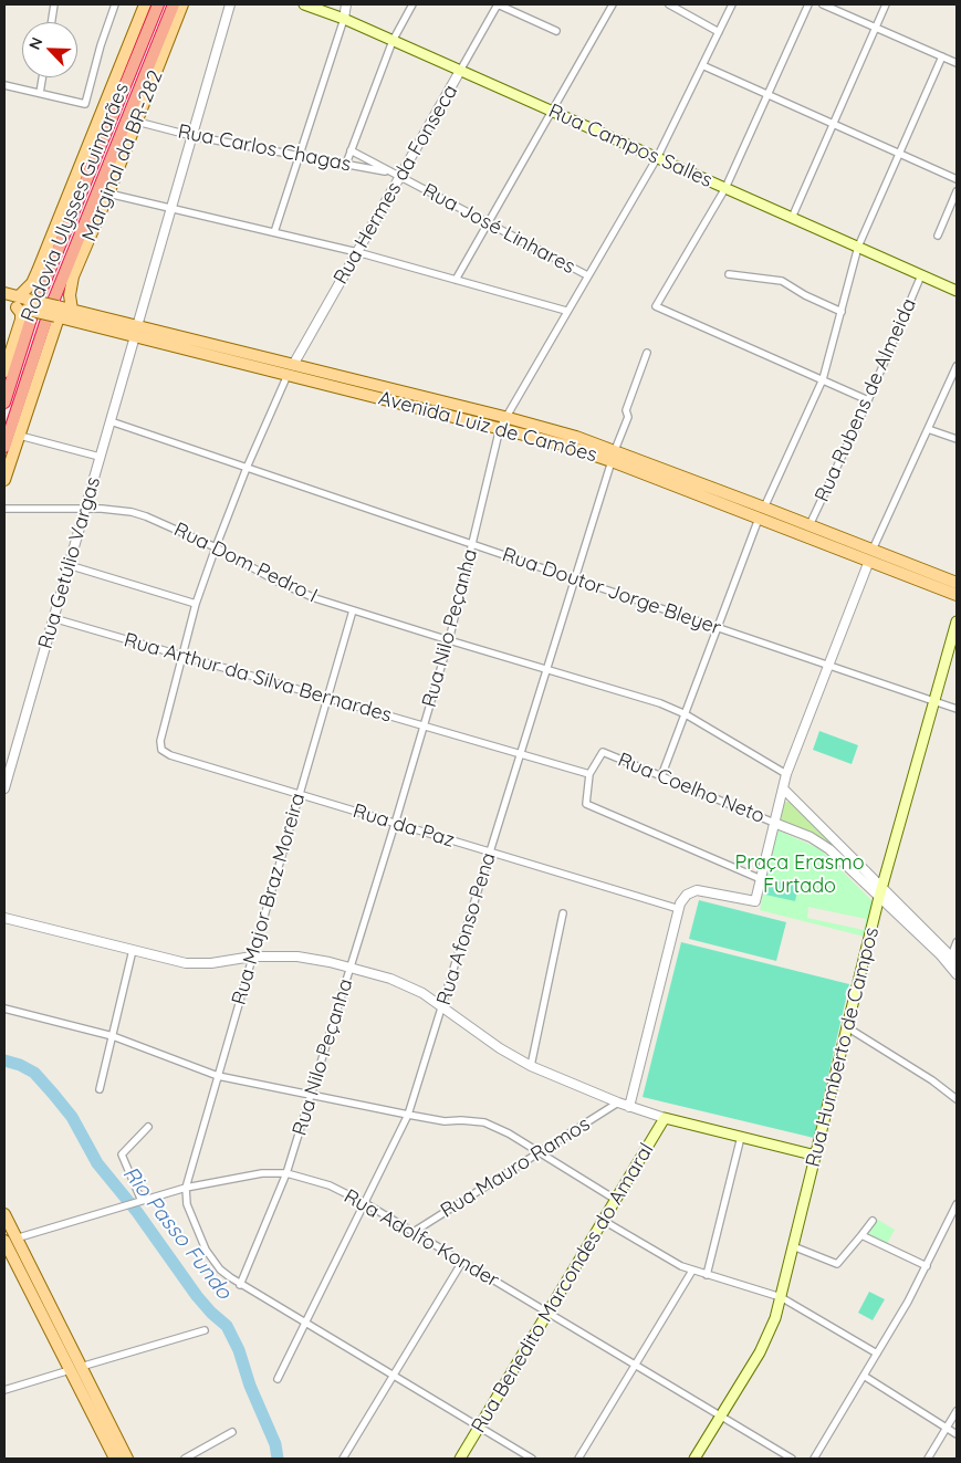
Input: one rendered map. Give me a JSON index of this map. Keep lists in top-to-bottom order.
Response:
{
  "streets": {
    "highway": ["Rodovia Ulysses Guimarães"],
    "main road": [
      "Rua Campos Salles",
      "Marginal da BR-282",
      "Avenida Luiz de Camões",
      "Rua Humberto de Campos",
      "Rua Benedito Marcondes do Amaral"
    ],
    "street": [
      "Rua Carlos Chagas",
      "Rua Hermes da Fonseca",
      "Rua José Linhares",
      "Rua Rubens de Almeida",
      "Rua Getúlio Vargas",
      "Rua Dom Pedro I",
      "Rua Doutor Jorge Bleyer",
      "Rua Nilo Peçanha",
      "Rua Arthur da Silva Bernardes",
      "Rua Coelho Neto",
      "Rua da Paz",
      "Rua Major Braz Moreira",
      "Rua Afonso Pena",
      "Rua Mauro Ramos",
      "Rua Adolfo Konder"
    ]
  },
  "crossings": [
    ["Rua Campos Salles", "Rua Hermes da Fonseca"],
    ["Rua Campos Salles", "Rua Rubens de Almeida"],
    ["Rua Campos Salles", "Rua Nilo Peçanha"],
    ["Rua Carlos Chagas", "Marginal da BR-282"],
    ["Rua Carlos Chagas", "Rua Hermes da Fonseca"],
    ["Rua Carlos Chagas", "Rua José Linhares"],
    ["Rua Carlos Chagas", "Rua Getúlio Vargas"],
    ["Marginal da BR-282", "Avenida Luiz de Camões"],
    ["Rua Hermes da Fonseca", "Rua José Linhares"],
    ["Rua Hermes da Fonseca", "Avenida Luiz de Camões"],
    ["Rua Hermes da Fonseca", "Rua Dom Pedro I"],
    ["Rua Hermes da Fonseca", "Rua Doutor Jorge Bleyer"],
    ["Rua Hermes da Fonseca", "Rua Arthur da Silva Bernardes"],
    ["Rua Hermes da Fonseca", "Rua da Paz"],
    ["Rua José Linhares", "Rua Nilo Peçanha"],
    ["Rua Rubens de Almeida", "Avenida Luiz de Camões"],
    ["Avenida Luiz de Camões", "Rua Getúlio Vargas"],
    ["Avenida Luiz de Camões", "Rua Nilo Peçanha"],
    ["Avenida Luiz de Camões", "Rua Afonso Pena"],
    ["Rua Getúlio Vargas", "Rua Dom Pedro I"],
    ["Rua Getúlio Vargas", "Rua Doutor Jorge Bleyer"],
    ["Rua Getúlio Vargas", "Rua Arthur da Silva Bernardes"],
    ["Rua Dom Pedro I", "Rua Nilo Peçanha"],
    ["Rua Dom Pedro I", "Rua Major Braz Moreira"],
    ["Rua Dom Pedro I", "Rua Afonso Pena"],
    ["Rua Doutor Jorge Bleyer", "Rua Nilo Peçanha"],
    ["Rua Doutor Jorge Bleyer", "Rua Afonso Pena"],
    ["Rua Doutor Jorge Bleyer", "Rua Humberto de Campos"],
    ["Rua Nilo Peçanha", "Rua Arthur da Silva Bernardes"],
    ["Rua Nilo Peçanha", "Rua da Paz"],
    ["Rua Nilo Peçanha", "Rua Adolfo Konder"],
    ["Rua Arthur da Silva Bernardes", "Rua Coelho Neto"],
    ["Rua Arthur da Silva Bernardes", "Rua Major Braz Moreira"],
    ["Rua Arthur da Silva Bernardes", "Rua Afonso Pena"],
    ["Rua da Paz", "Rua Major Braz Moreira"],
    ["Rua da Paz", "Rua Afonso Pena"],
    ["Rua Major Braz Moreira", "Rua Adolfo Konder"],
    ["Rua Afonso Pena", "Rua Adolfo Konder"],
    ["Rua Humberto de Campos", "Rua Adolfo Konder"],
    ["Rua Mauro Ramos", "Rua Adolfo Konder"],
    ["Rua Adolfo Konder", "Rua Benedito Marcondes do Amaral"]
  ],
  "water": ["Rio Passo Fundo"],
  "parks": ["Praça Erasmo Furtado"],
  "north": "top left"
}
